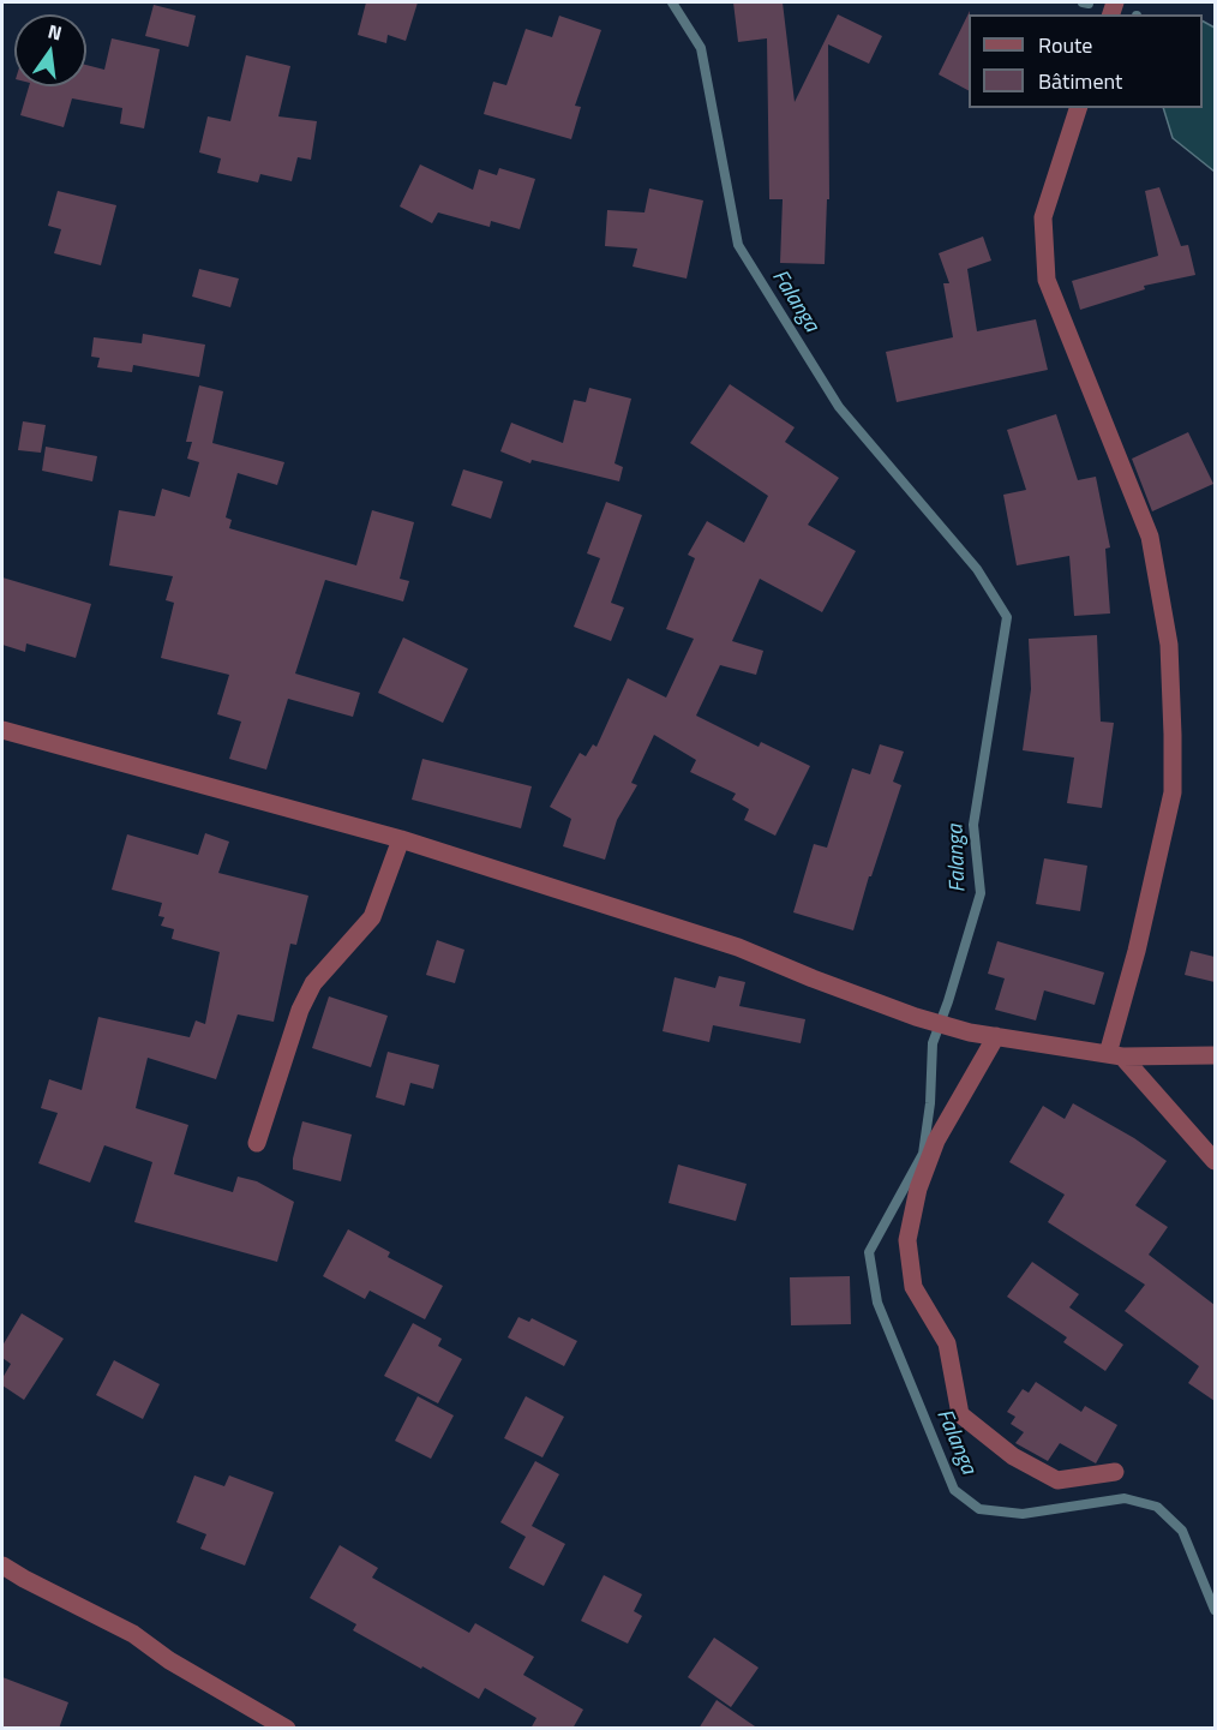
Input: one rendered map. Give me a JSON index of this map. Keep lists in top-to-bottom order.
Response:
{
  "water": ["Falanga"],
  "legend": ["Route", "Bâtiment"],
  "north": "top"
}
